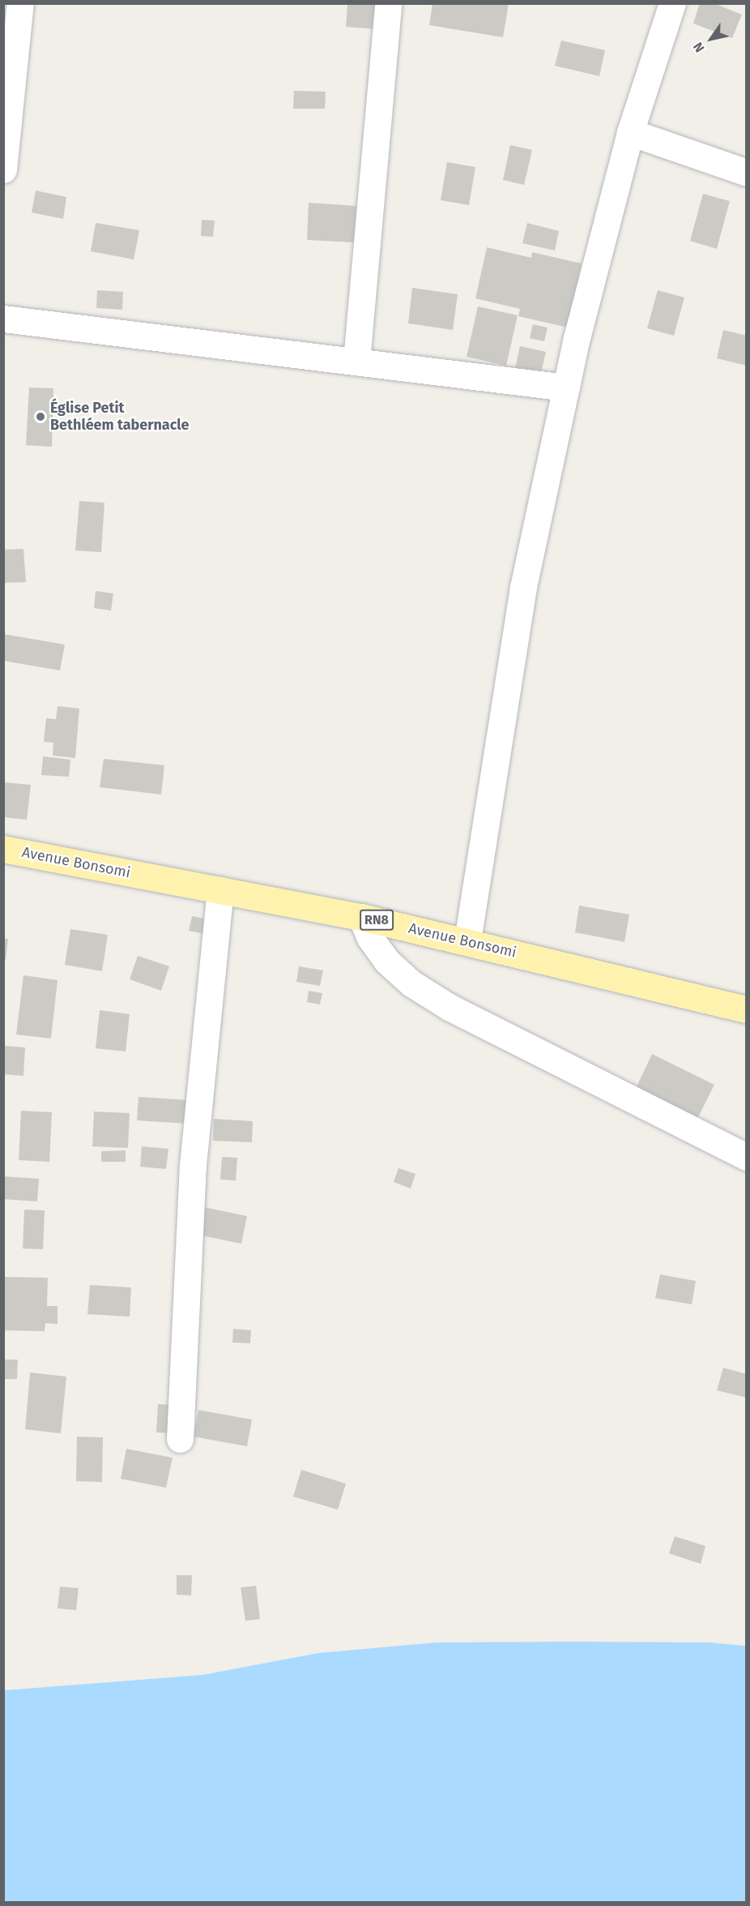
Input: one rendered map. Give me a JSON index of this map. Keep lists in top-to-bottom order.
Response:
{
  "streets": {
    "main road": ["Avenue Bonsomi", "RN8"]
  },
  "places": ["Église Petit Bethléem tabernacle"],
  "north": "bottom left"
}
